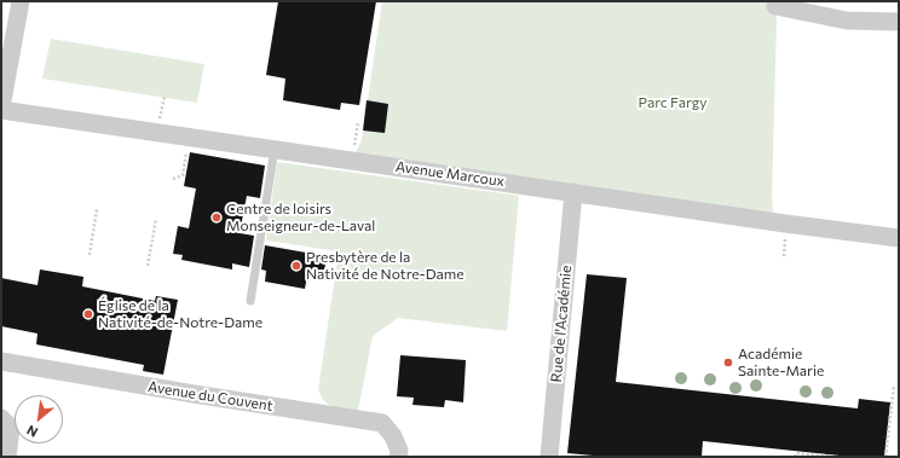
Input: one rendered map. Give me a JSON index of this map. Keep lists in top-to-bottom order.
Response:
{
  "streets": {
    "street": ["Avenue Marcoux", "Rue de l'Académie", "Avenue du Couvent"]
  },
  "crossings": [
    ["Avenue Marcoux", "Rue de l'Académie"]
  ],
  "parks": ["Parc Fargy"],
  "places": [
    "Centre de loisirs Monseigneur-de-Laval",
    "Presbytère de la Nativité de Notre-Dame",
    "Église de la Nativité-de-Notre-Dame",
    "Académie Sainte-Marie"
  ],
  "north": "bottom left"
}
